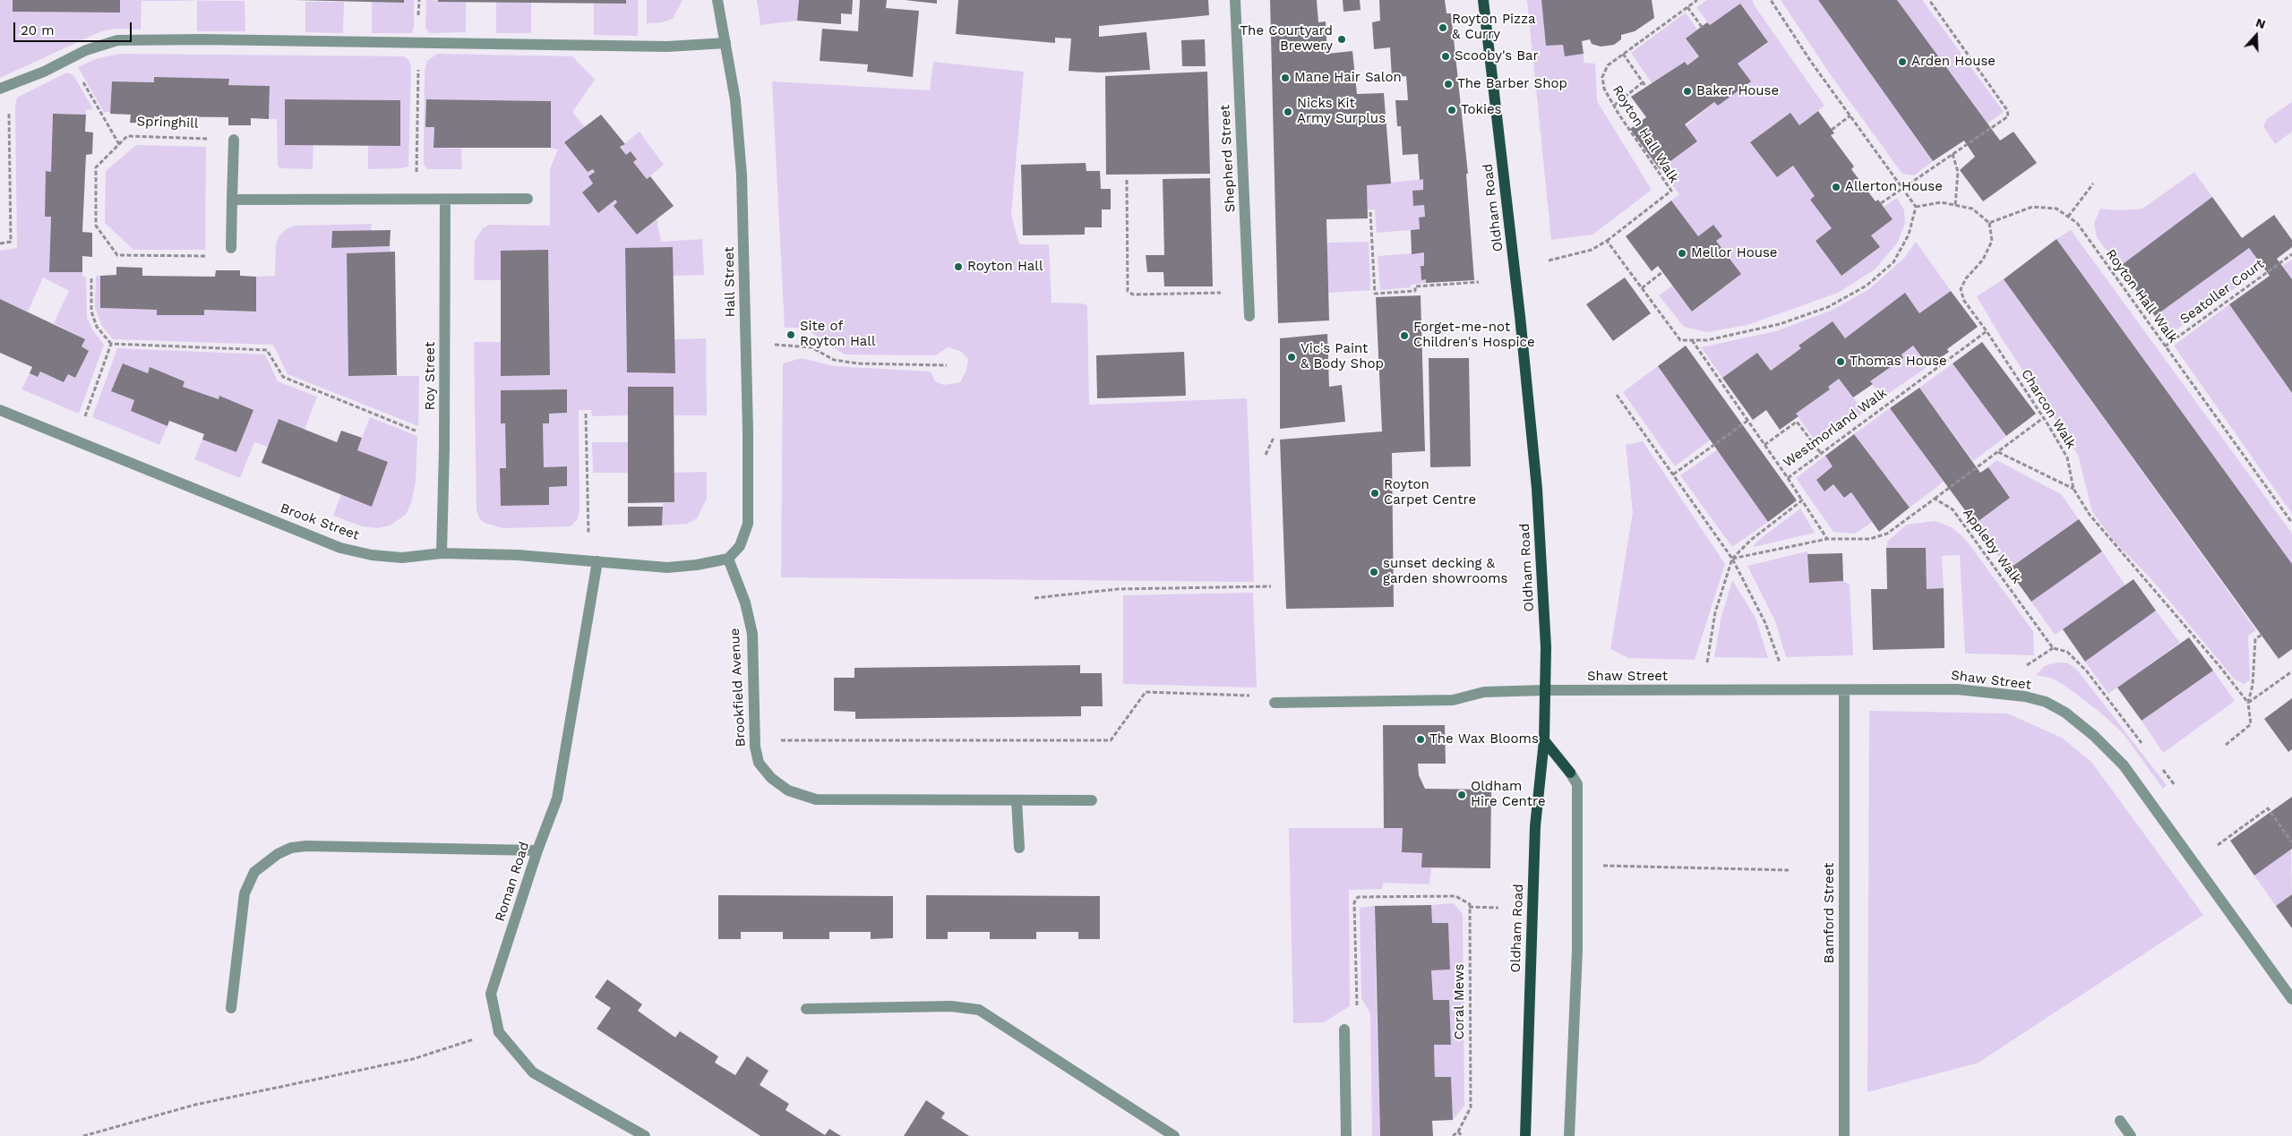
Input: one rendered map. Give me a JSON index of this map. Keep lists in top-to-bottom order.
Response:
{
  "streets": {
    "main road": ["Oldham Road"],
    "street": [
      "Shepherd Street",
      "Hall Street",
      "Roy Street",
      "Brook Street",
      "Shaw Street",
      "Brookfield Avenue",
      "Roman Road",
      "Bamford Street"
    ],
    "path": [
      "Springhill",
      "Royton Hall Walk",
      "Seatoller Court",
      "Charcon Walk",
      "Westmorland Walk",
      "Appleby Walk",
      "Coral Mews"
    ]
  },
  "crossings": [
    ["Royton Hall Walk", "Seatoller Court"],
    ["Royton Hall Walk", "Charcon Walk"],
    ["Oldham Road", "Shaw Street"],
    ["Hall Street", "Brook Street"],
    ["Hall Street", "Brookfield Avenue"],
    ["Roy Street", "Brook Street"],
    ["Charcon Walk", "Westmorland Walk"],
    ["Brook Street", "Brookfield Avenue"],
    ["Brook Street", "Roman Road"],
    ["Shaw Street", "Bamford Street"]
  ],
  "places": [
    "Royton Pizza & Curry",
    "The Courtyard Brewery",
    "Scooby's Bar",
    "Arden House",
    "Mane Hair Salon",
    "The Barber Shop",
    "Baker House",
    "Tokies",
    "Nicks Kit Army Surplus",
    "Allerton House",
    "Mellor House",
    "Royton Hall",
    "Site of Royton Hall",
    "Forget-me-not Children's Hospice",
    "Vic's Paint & Body Shop",
    "Thomas House",
    "Royton Carpet Centre",
    "sunset decking & garden showrooms",
    "The Wax Blooms",
    "Oldham Hire Centre"
  ],
  "scale_bar": "20 m",
  "north": "top"
}
